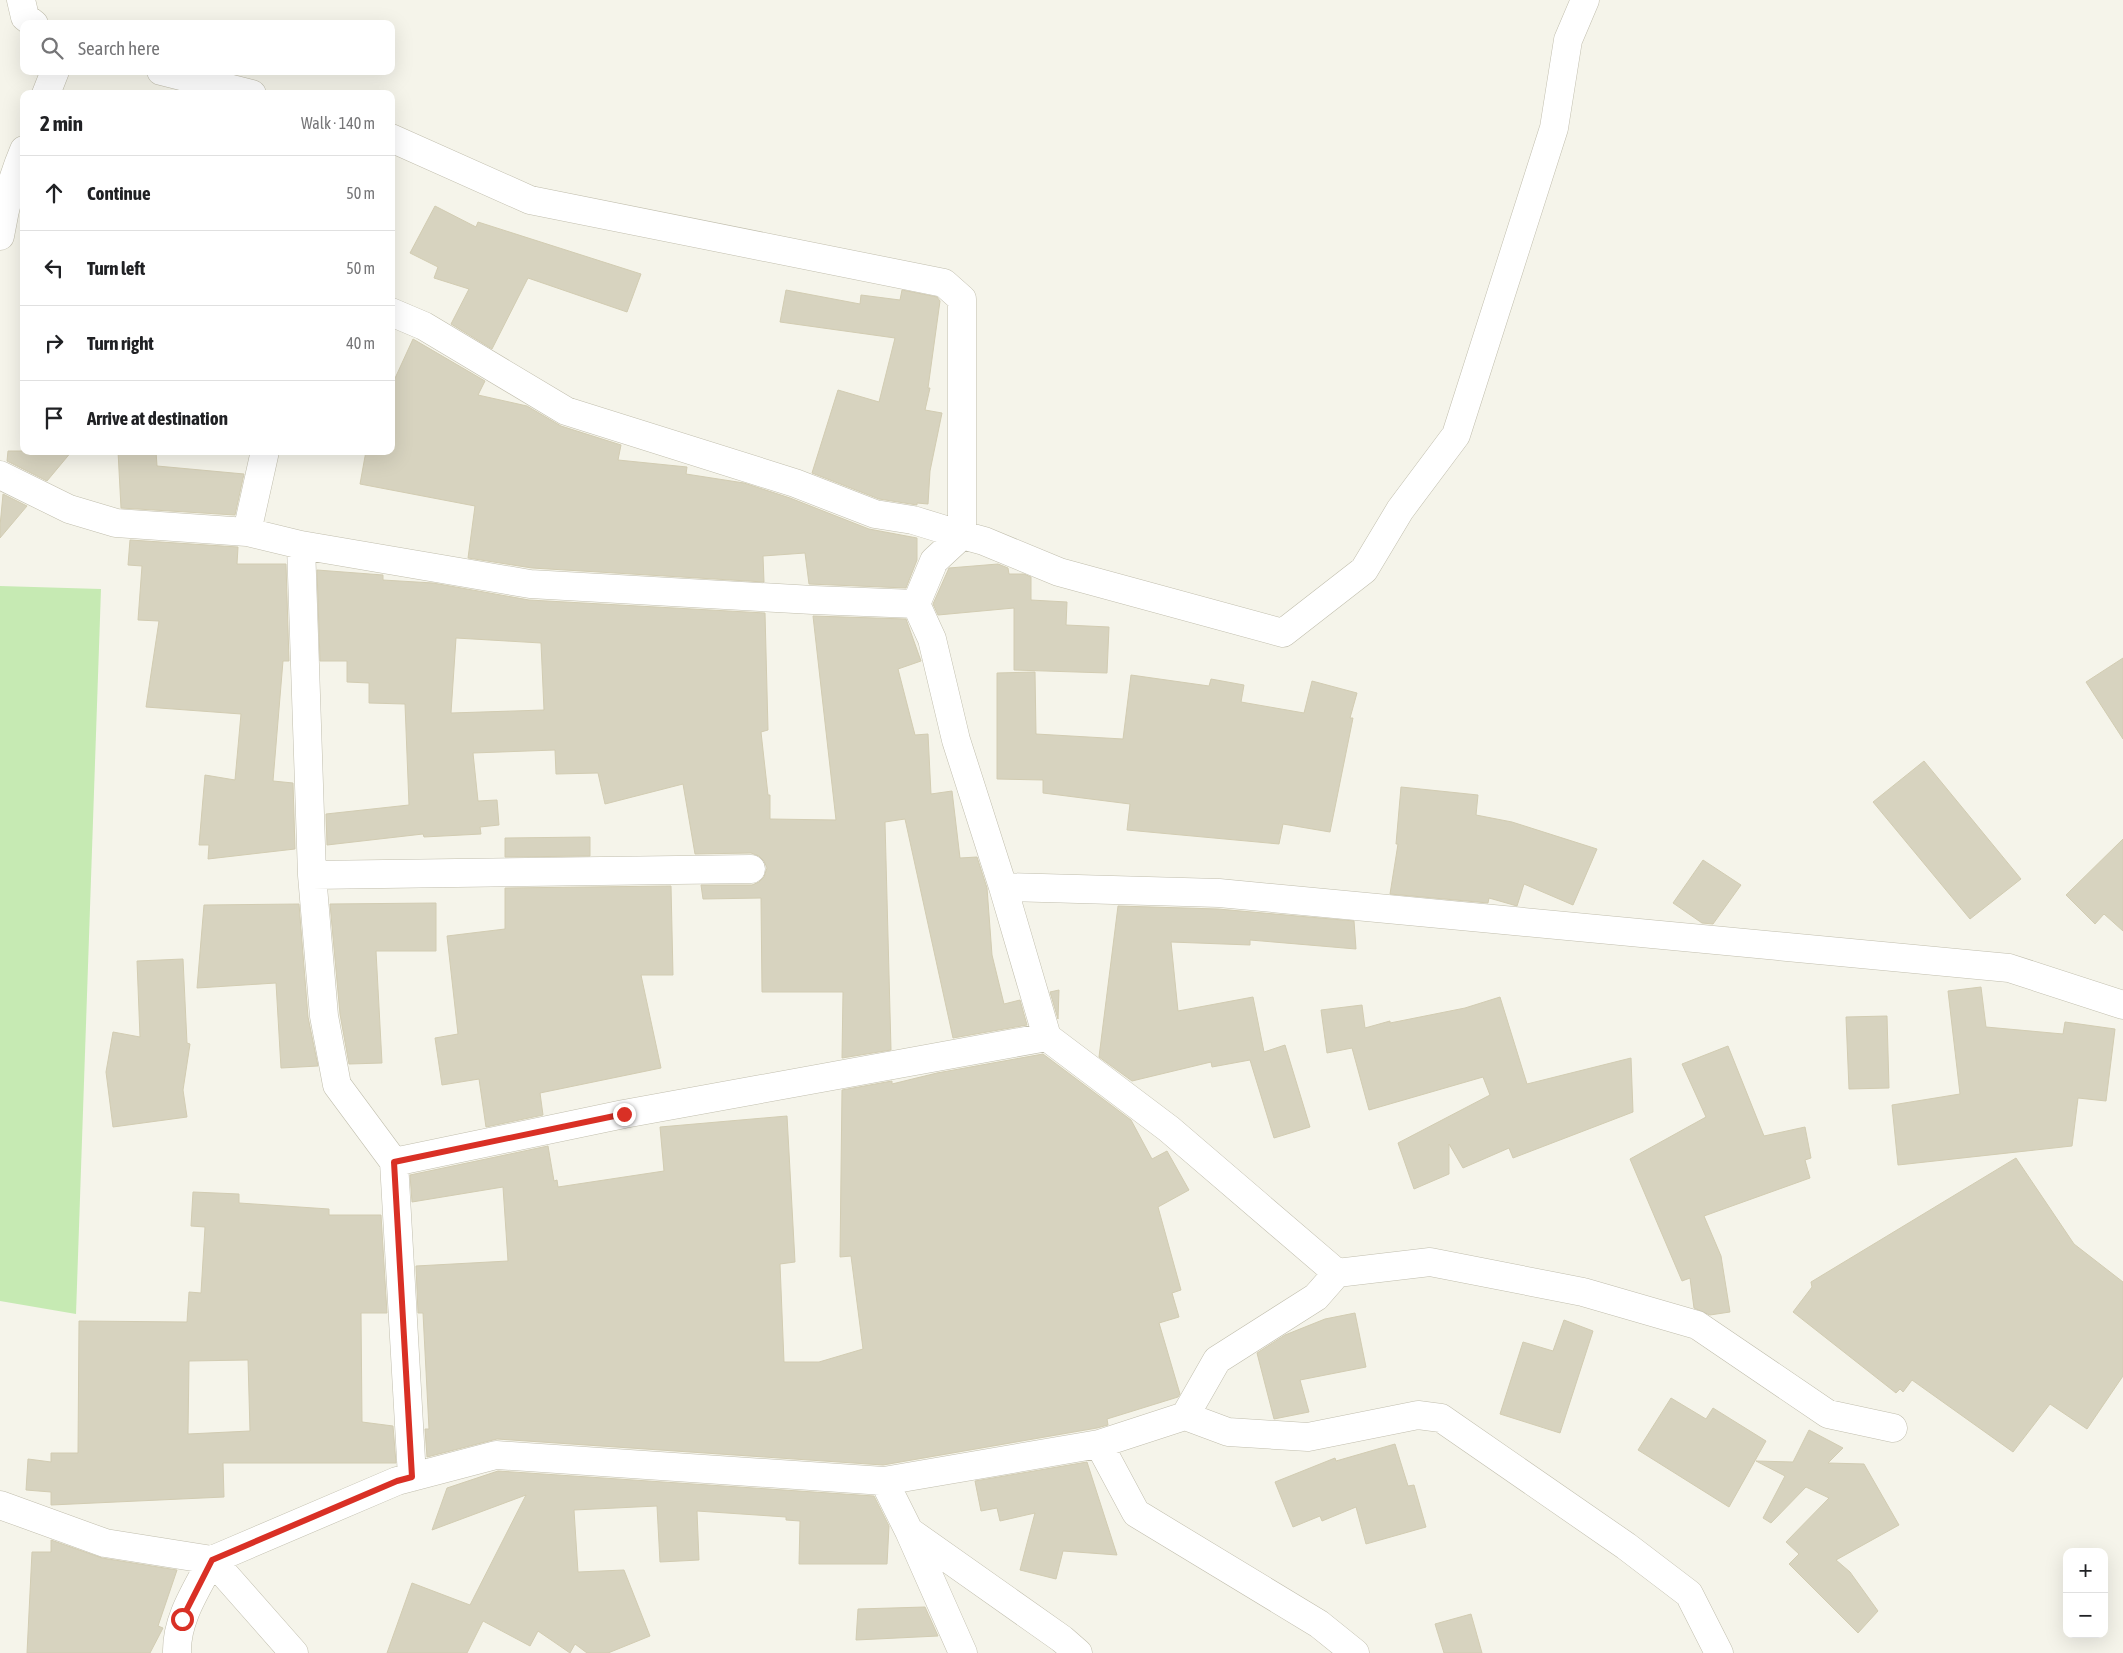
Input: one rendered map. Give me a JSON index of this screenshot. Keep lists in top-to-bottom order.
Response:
{
  "page": {
    "search": "Search here",
    "heading": ["2 min", "Walk · 140 m"],
    "list": [
      ["Continue", "50 m"],
      ["Turn left", "50 m"],
      ["Turn right", "40 m"],
      "Arrive at destination"
    ],
    "map_buttons": ["+", "−"]
  }
}
